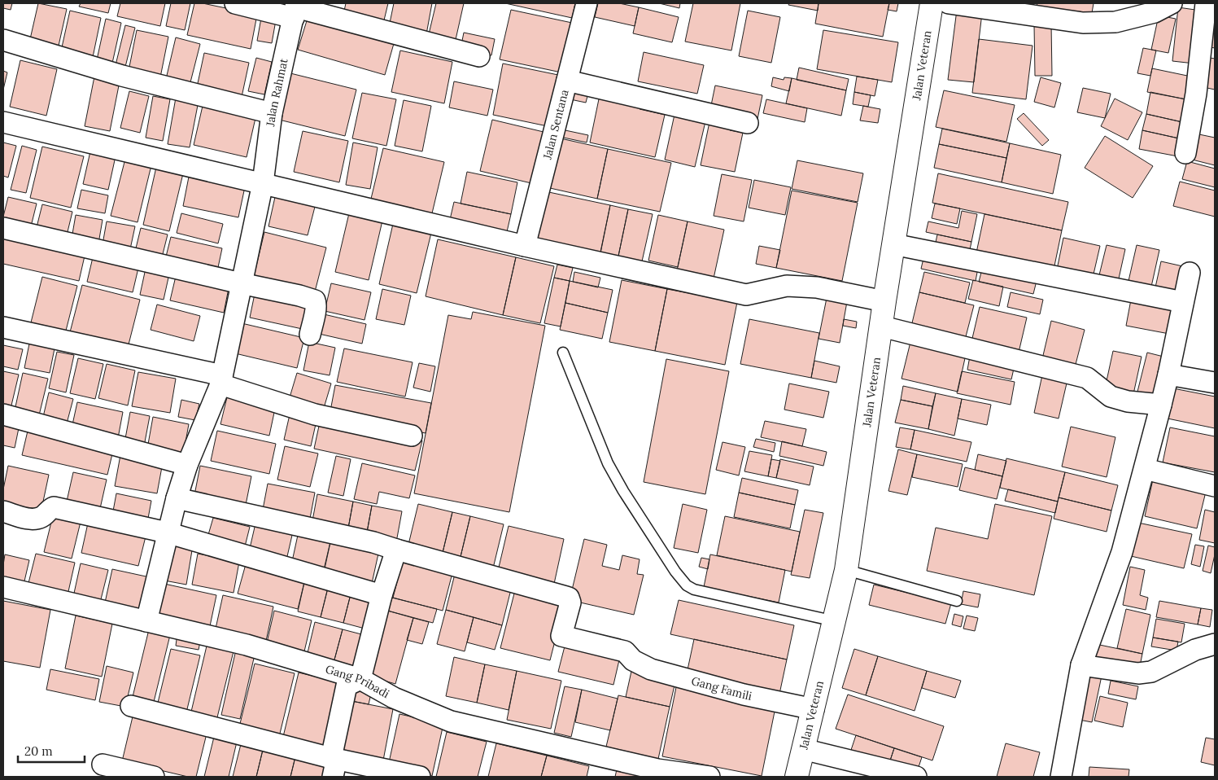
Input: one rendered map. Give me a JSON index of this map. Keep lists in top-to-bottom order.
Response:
{
  "streets": {
    "main road": ["Jalan Veteran"],
    "street": [
      "Jalan Rahmat",
      "Jalan Sentana",
      "Gang Pribadi",
      "Gang Famili"
    ]
  },
  "crossings": [
    ["Jalan Veteran", "Gang Famili"],
    ["Jalan Rahmat", "Gang Pribadi"]
  ],
  "scale_bar": "20 m"
}
